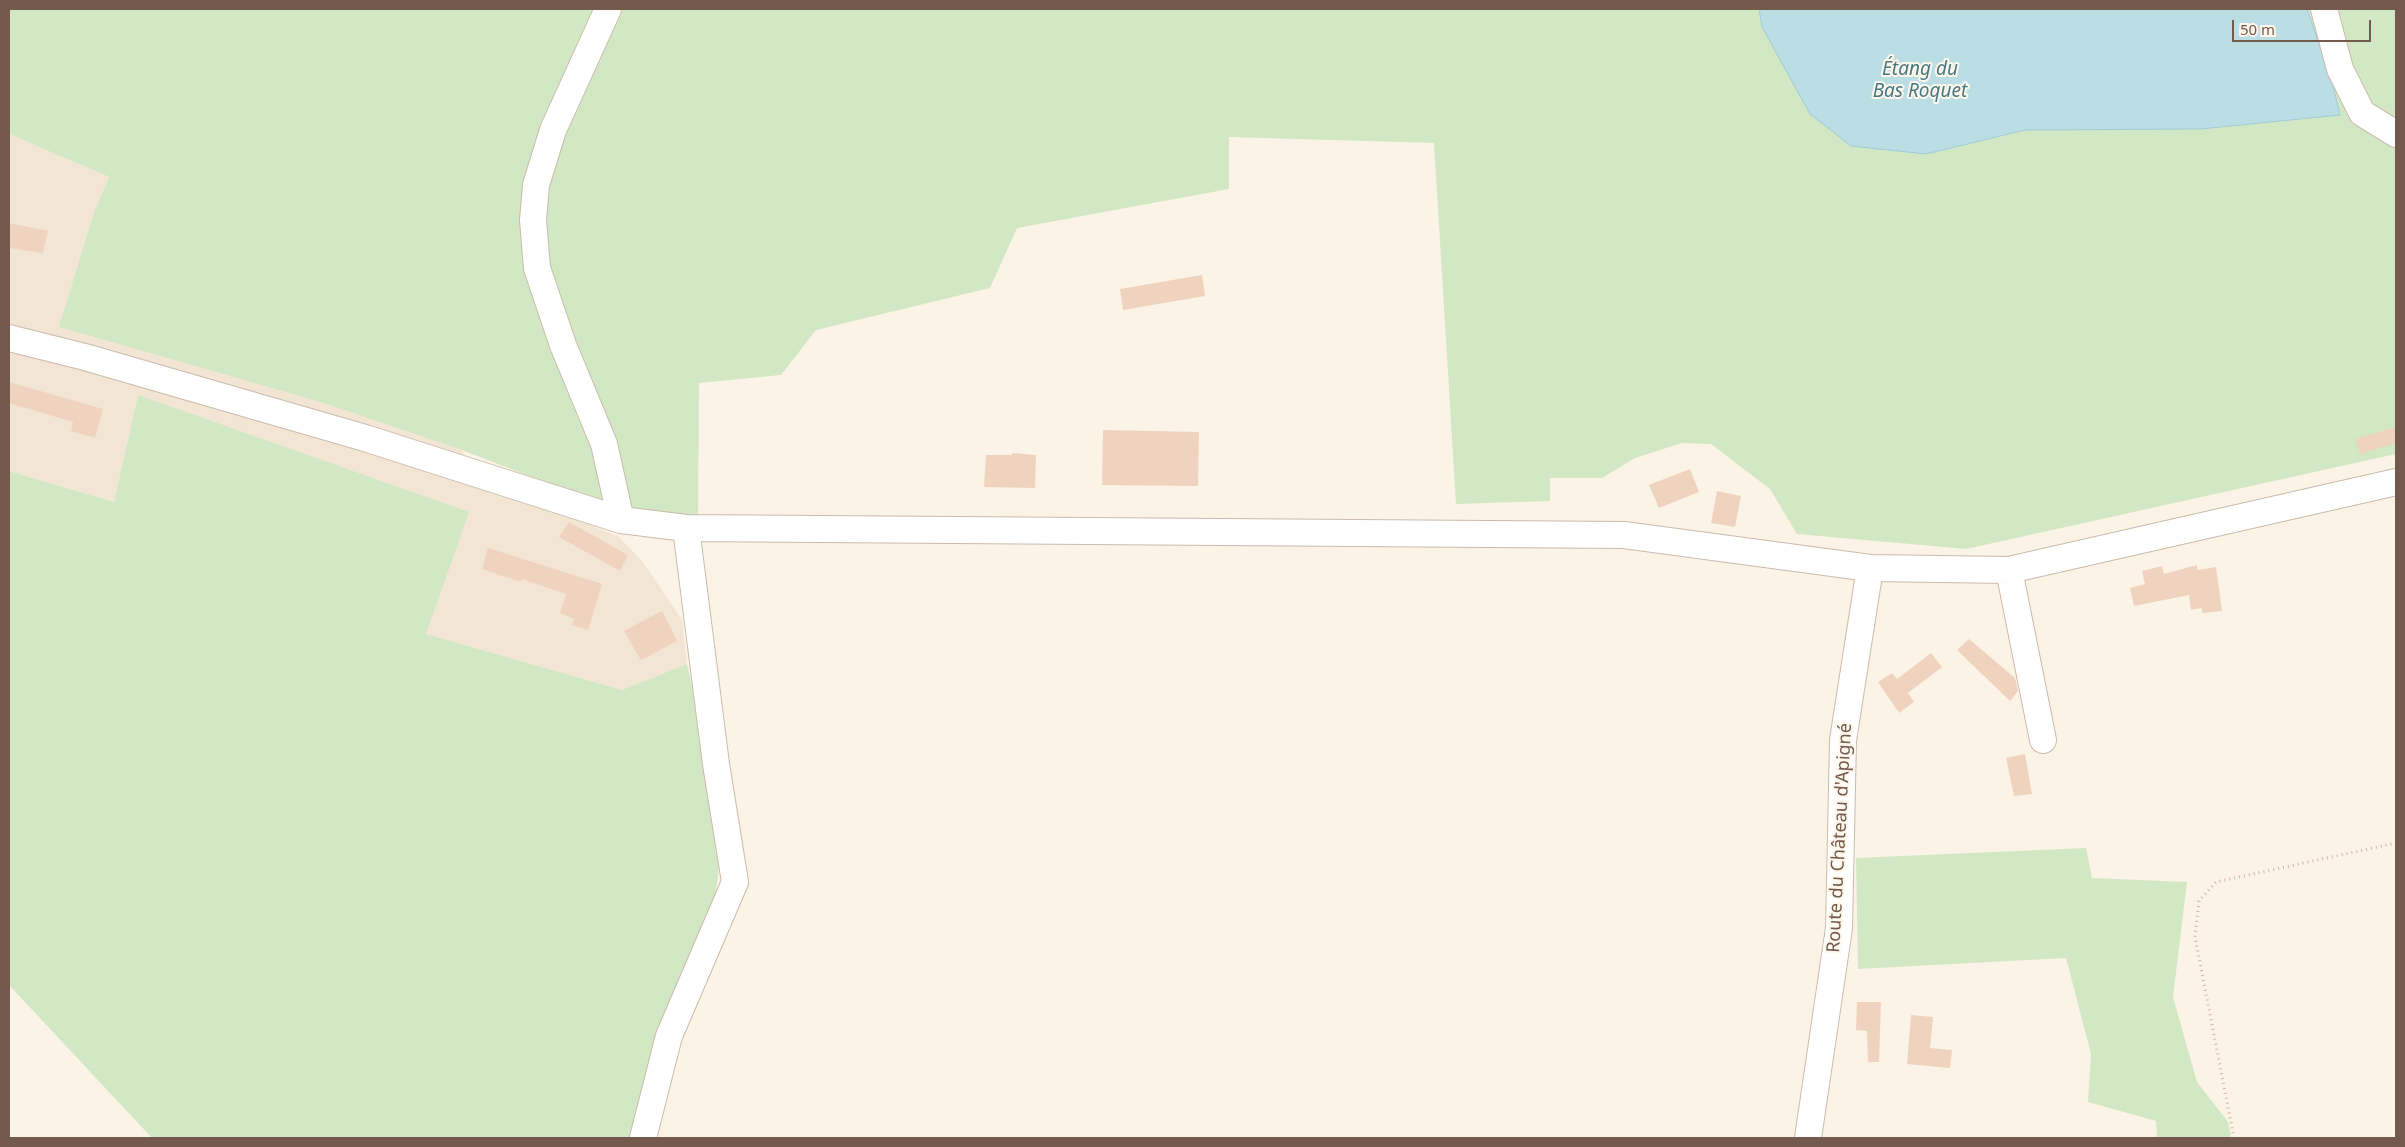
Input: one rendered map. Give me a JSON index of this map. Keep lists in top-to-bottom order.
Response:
{
  "streets": {
    "street": ["Route du Château d'Apigné"]
  },
  "water": ["Étang du Bas Roquet"],
  "scale_bar": "50 m"
}
